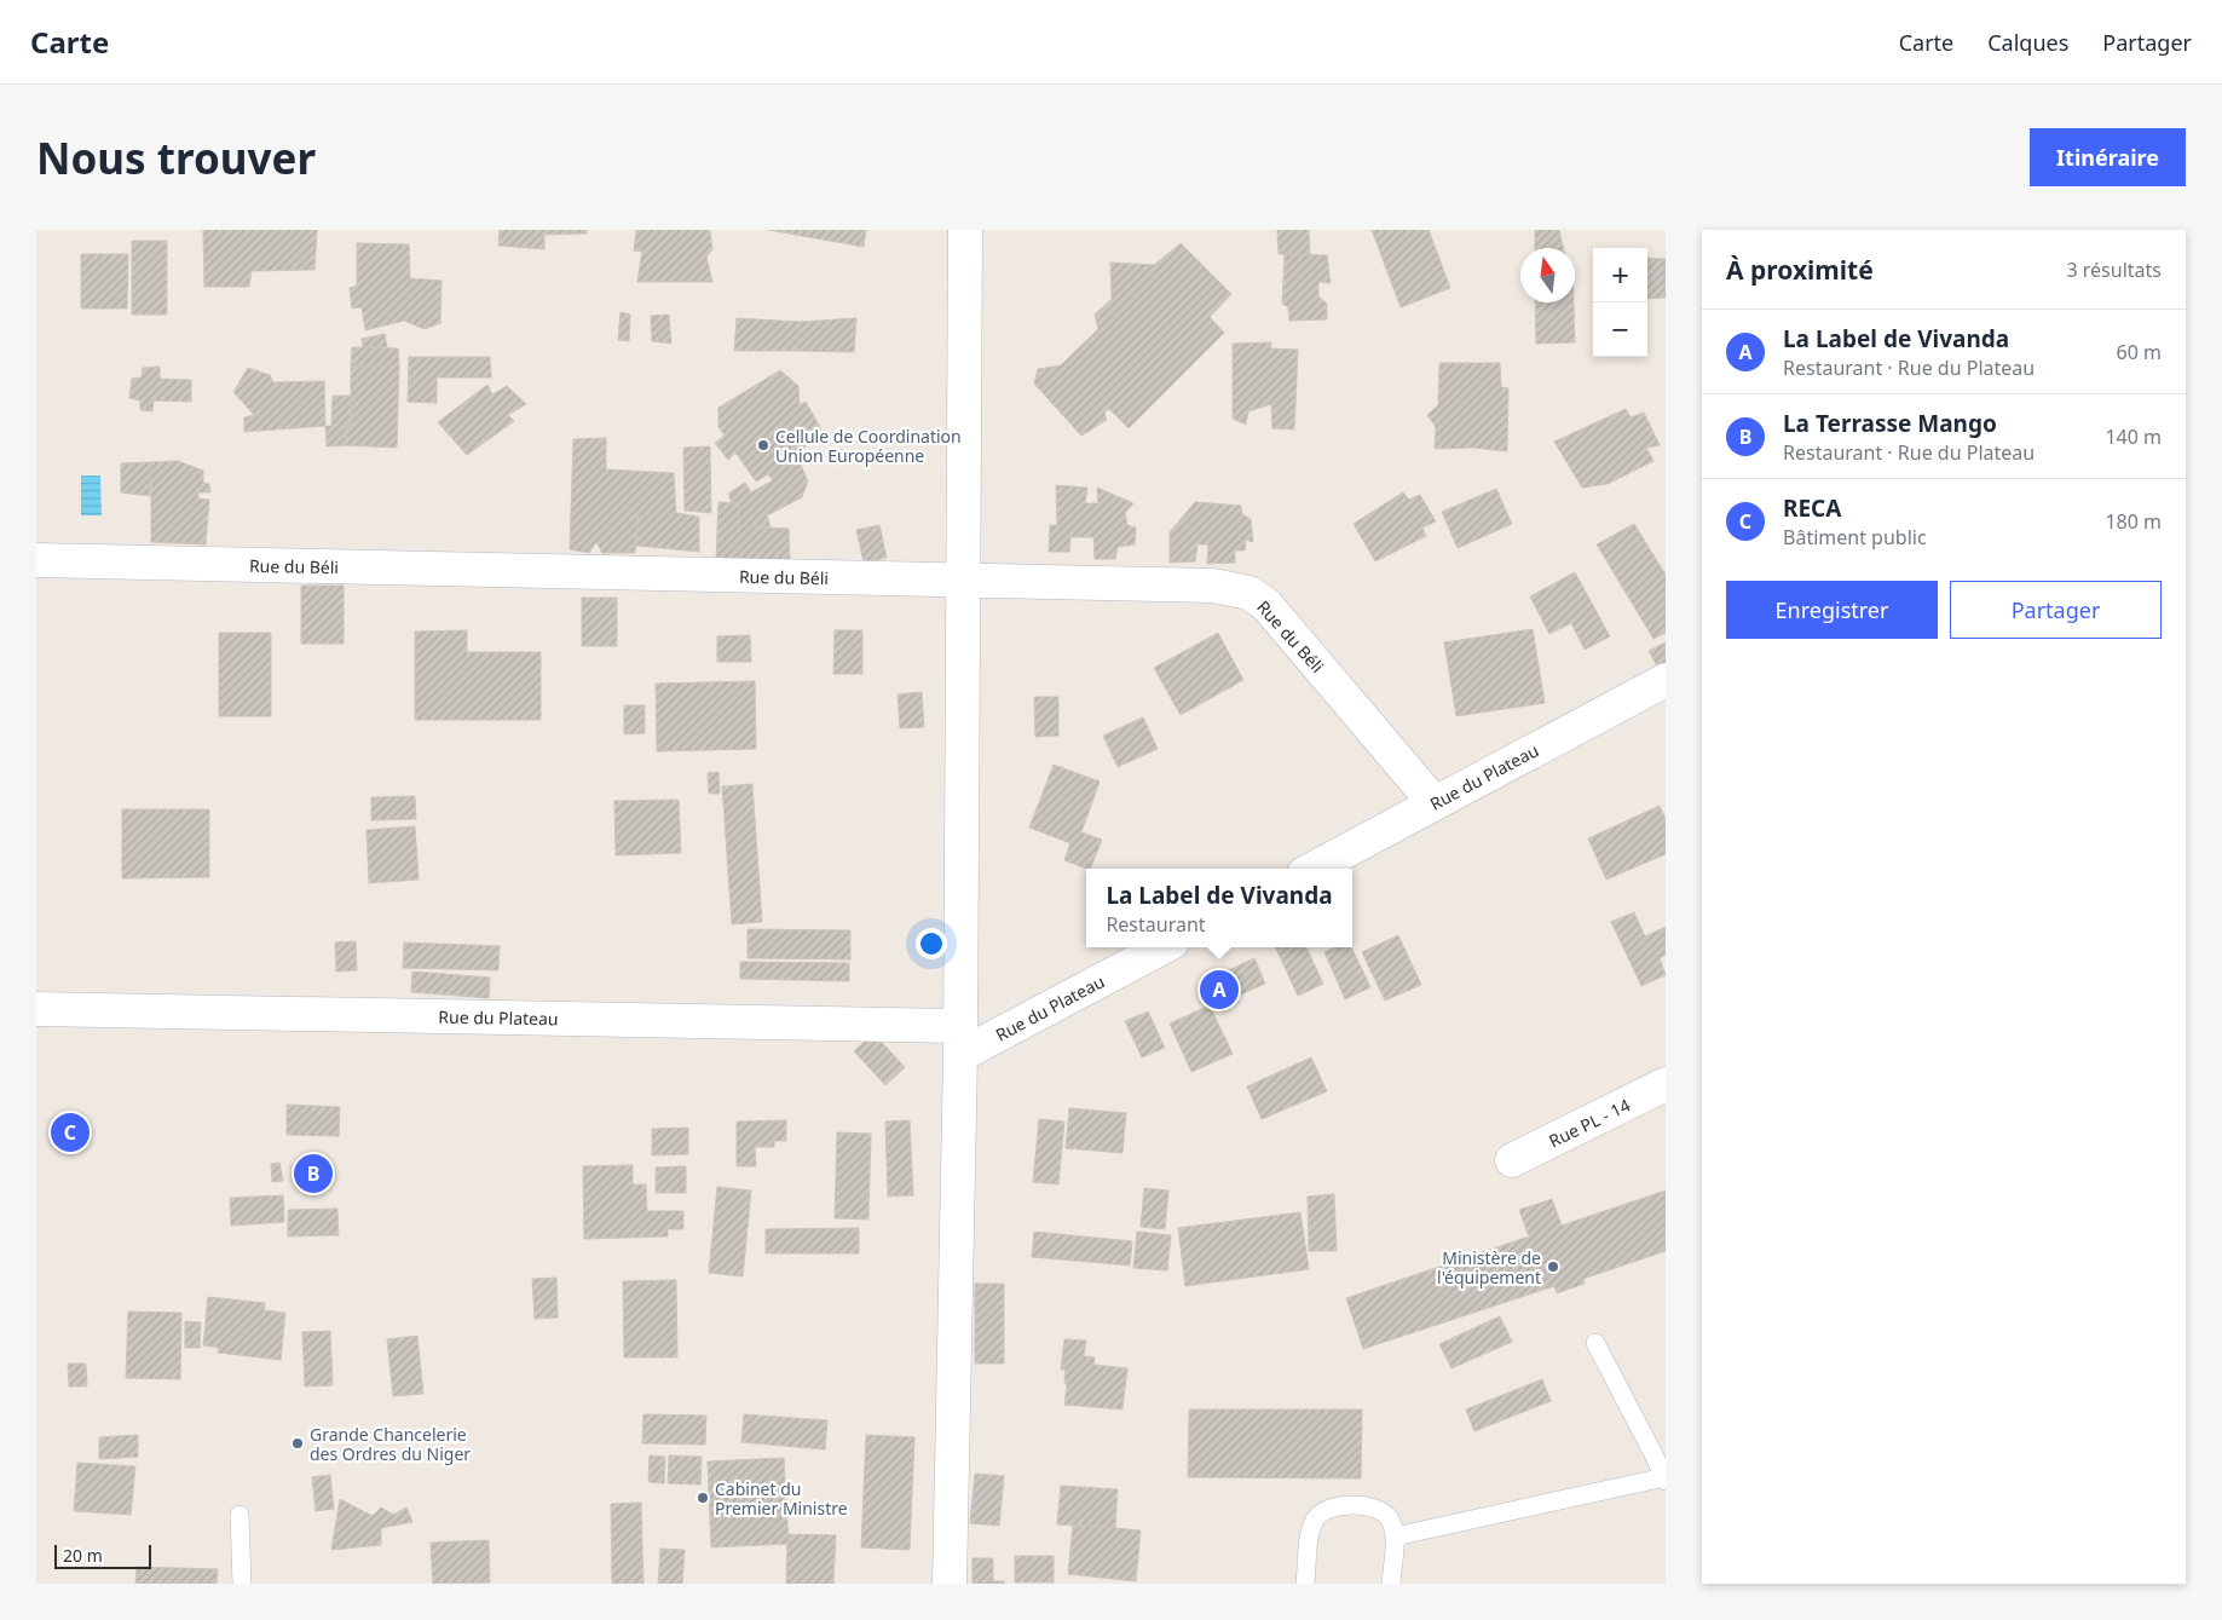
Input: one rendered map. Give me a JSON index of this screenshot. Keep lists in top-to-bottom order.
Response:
{
  "streets": {
    "street": ["Rue du Béli", "Rue du Plateau", "Rue PL - 14"]
  },
  "crossings": [
    ["Rue du Béli", "Rue du Plateau"]
  ],
  "places": [
    "Cellule de Coordination Union Européenne",
    "Ministère de l'équipement",
    "Grande Chancelerie des Ordres du Niger",
    "Cabinet du Premier Ministre"
  ],
  "scale_bar": "20 m",
  "north": "top",
  "page": {
    "header": "Carte",
    "nav": ["Carte", "Calques", "Partager"],
    "buttons": [
      "Itinéraire",
      ["Enregistrer", "Partager"]
    ],
    "title": "Nous trouver",
    "heading": ["À proximité", "3 résultats"],
    "map_buttons": ["+", "−"],
    "list": [
      {
        "mark": "A",
        "name": "La Label de Vivanda",
        "note": "Restaurant · Rue du Plateau",
        "value": "60 m"
      },
      {
        "mark": "B",
        "name": "La Terrasse Mango",
        "note": "Restaurant · Rue du Plateau",
        "value": "140 m"
      },
      {
        "mark": "C",
        "name": "RECA",
        "note": "Bâtiment public",
        "value": "180 m"
      }
    ],
    "popup": ["La Label de Vivanda", "Restaurant"],
    "pins": ["A", "C", "B"],
    "scale": "20 m"
  }
}
